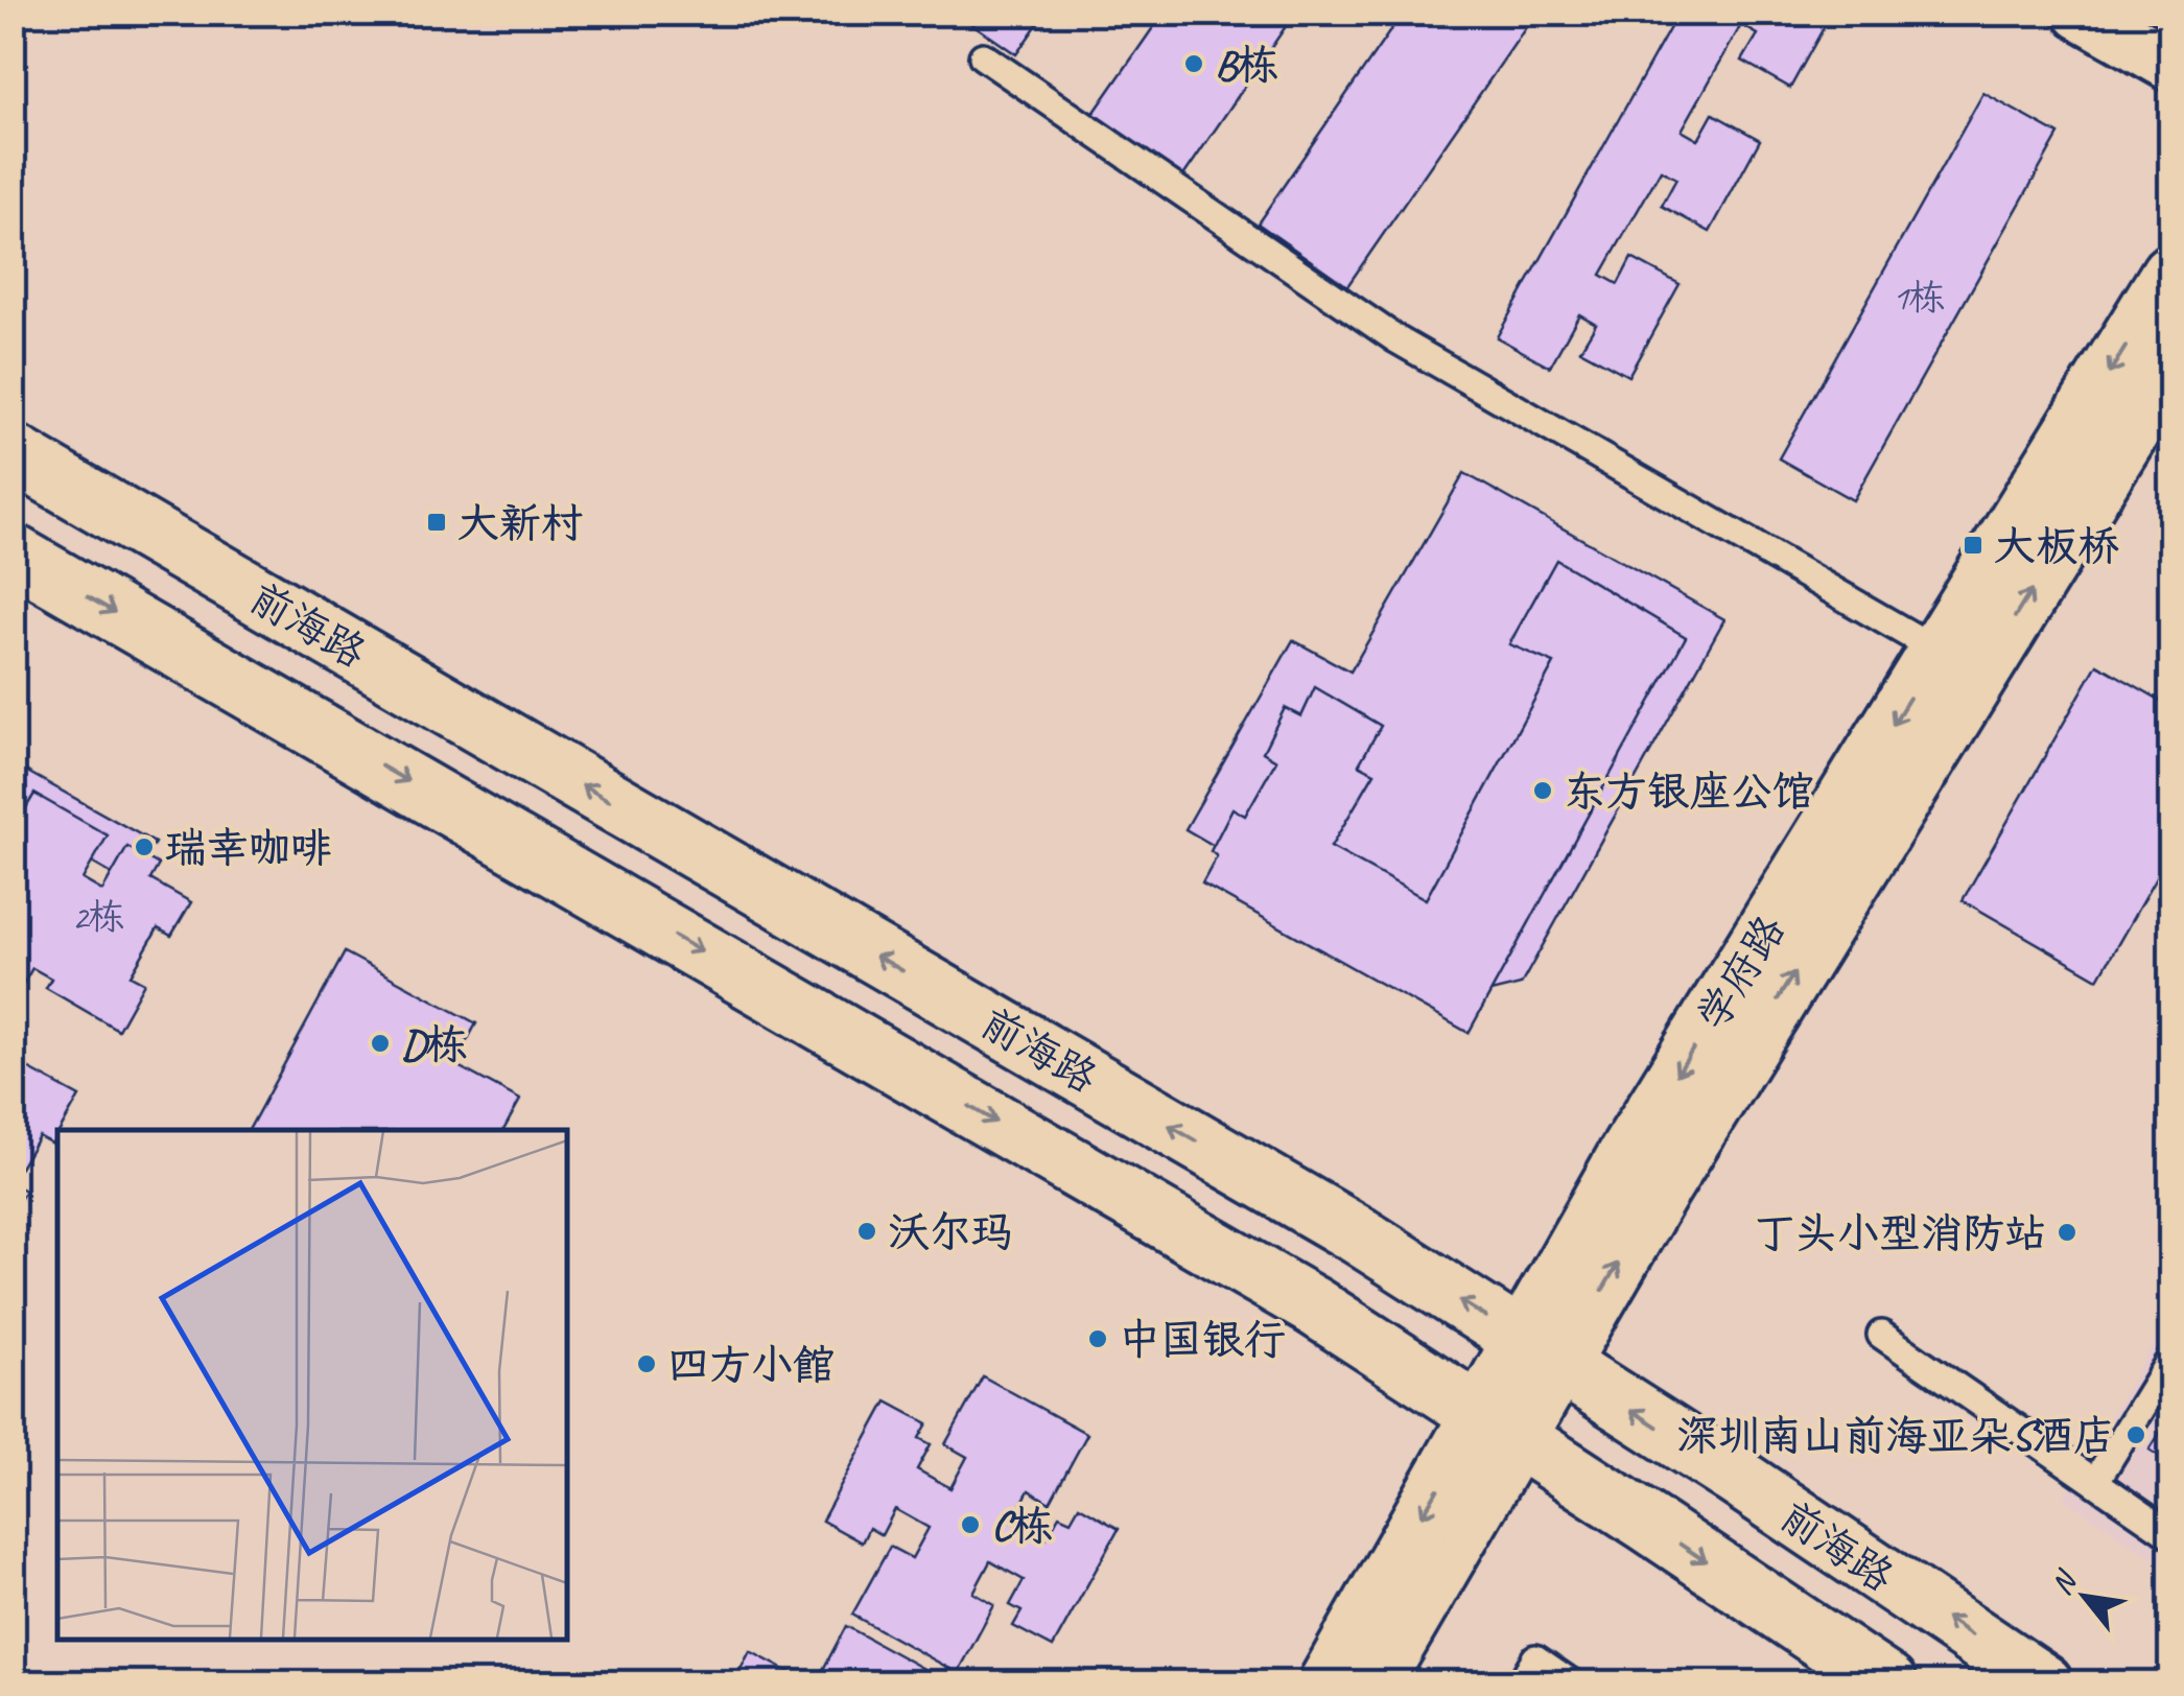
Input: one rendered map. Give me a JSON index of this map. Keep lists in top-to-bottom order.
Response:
{
  "streets": {
    "main road": ["前海路", "学府路"]
  },
  "crossings": [
    ["前海路", "学府路"]
  ],
  "places": {
    "other": [
      "B栋",
      "东方银座公馆",
      "瑞幸咖啡",
      "D栋",
      "沃尔玛",
      "丁头小型消防站",
      "中国银行",
      "四方小館",
      "深圳南山前海亚朵S酒店",
      "C栋"
    ],
    "transit": ["大新村", "大板桥"]
  },
  "house_numbers": ["1栋", "2栋"],
  "north": "top left"
}
